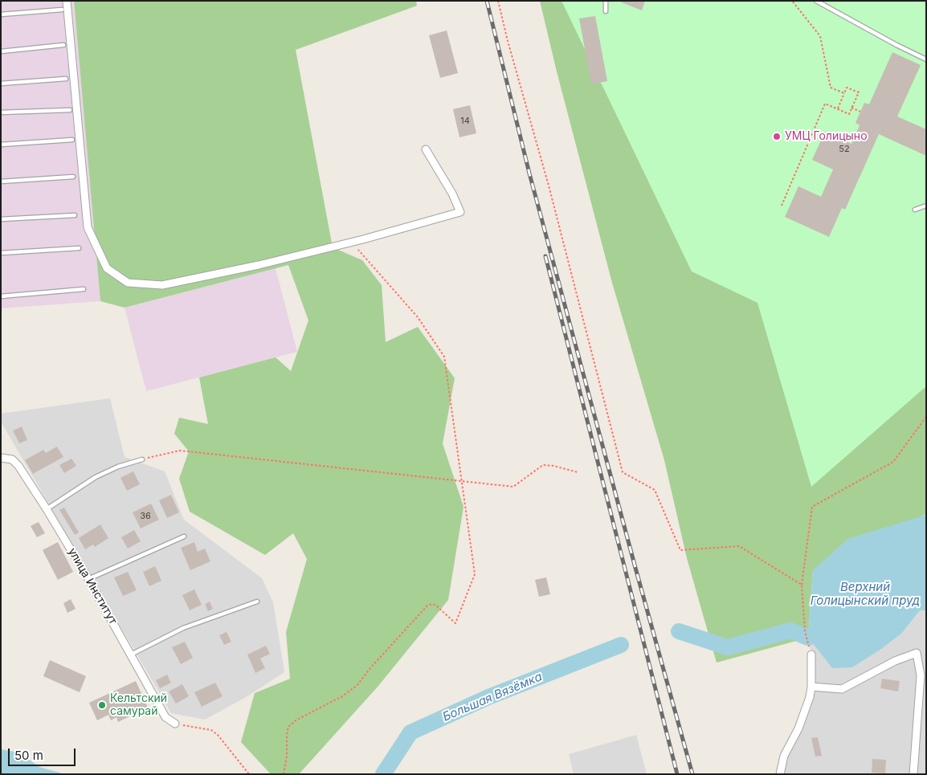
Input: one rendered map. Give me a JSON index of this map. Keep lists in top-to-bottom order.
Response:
{
  "streets": {
    "street": ["улица Институт"]
  },
  "water": ["Верхний Голицынский пруд", "Большая Вязёмка"],
  "places": ["УМЦ Голицыно", "Кельтский самурай"],
  "house_numbers": ["14", "52", "36"],
  "scale_bar": "50 m"
}
